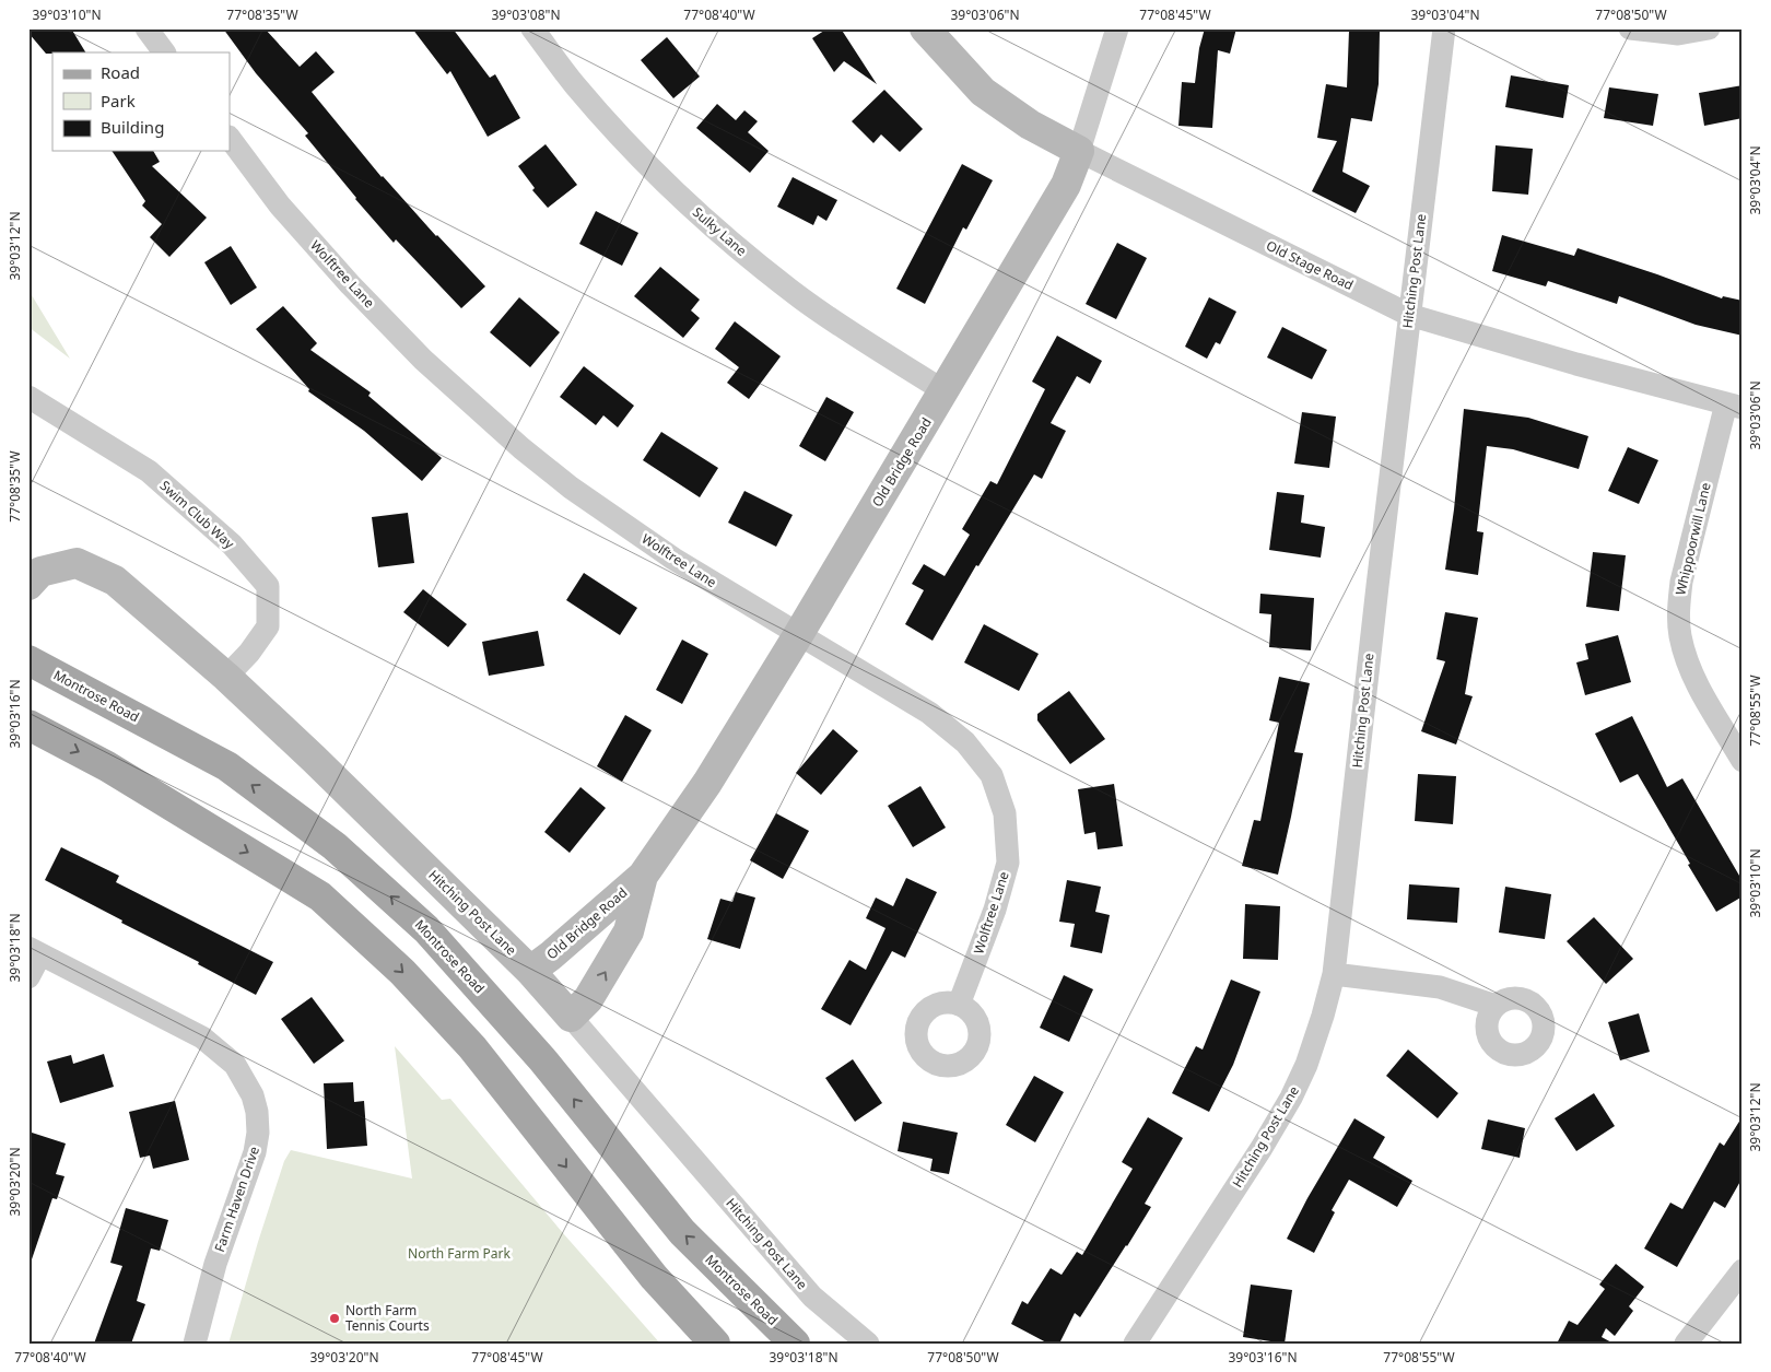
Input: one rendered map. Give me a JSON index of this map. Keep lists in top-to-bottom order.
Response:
{
  "streets": {
    "main road": ["Montrose Road"],
    "street": [
      "Sulky Lane",
      "Old Stage Road",
      "Hitching Post Lane",
      "Wolftree Lane",
      "Old Bridge Road",
      "Swim Club Way",
      "Whippoorwill Lane",
      "Farm Haven Drive"
    ]
  },
  "crossings": [
    ["Sulky Lane", "Old Bridge Road"],
    ["Old Stage Road", "Hitching Post Lane"],
    ["Old Stage Road", "Old Bridge Road"],
    ["Old Stage Road", "Whippoorwill Lane"],
    ["Hitching Post Lane", "Old Bridge Road"],
    ["Hitching Post Lane", "Swim Club Way"],
    ["Wolftree Lane", "Old Bridge Road"]
  ],
  "parks": ["North Farm Park"],
  "places": ["North Farm Tennis Courts"],
  "legend": ["Road", "Park", "Building"],
  "coordinates": [
    "39°03'10\"N",
    "77°08'35\"W",
    "39°03'08\"N",
    "77°08'40\"W",
    "39°03'06\"N",
    "77°08'45\"W",
    "39°03'04\"N",
    "77°08'50\"W",
    "39°03'12\"N",
    "77°08'55\"W",
    "39°03'16\"N",
    "39°03'18\"N",
    "39°03'20\"N"
  ]
}
